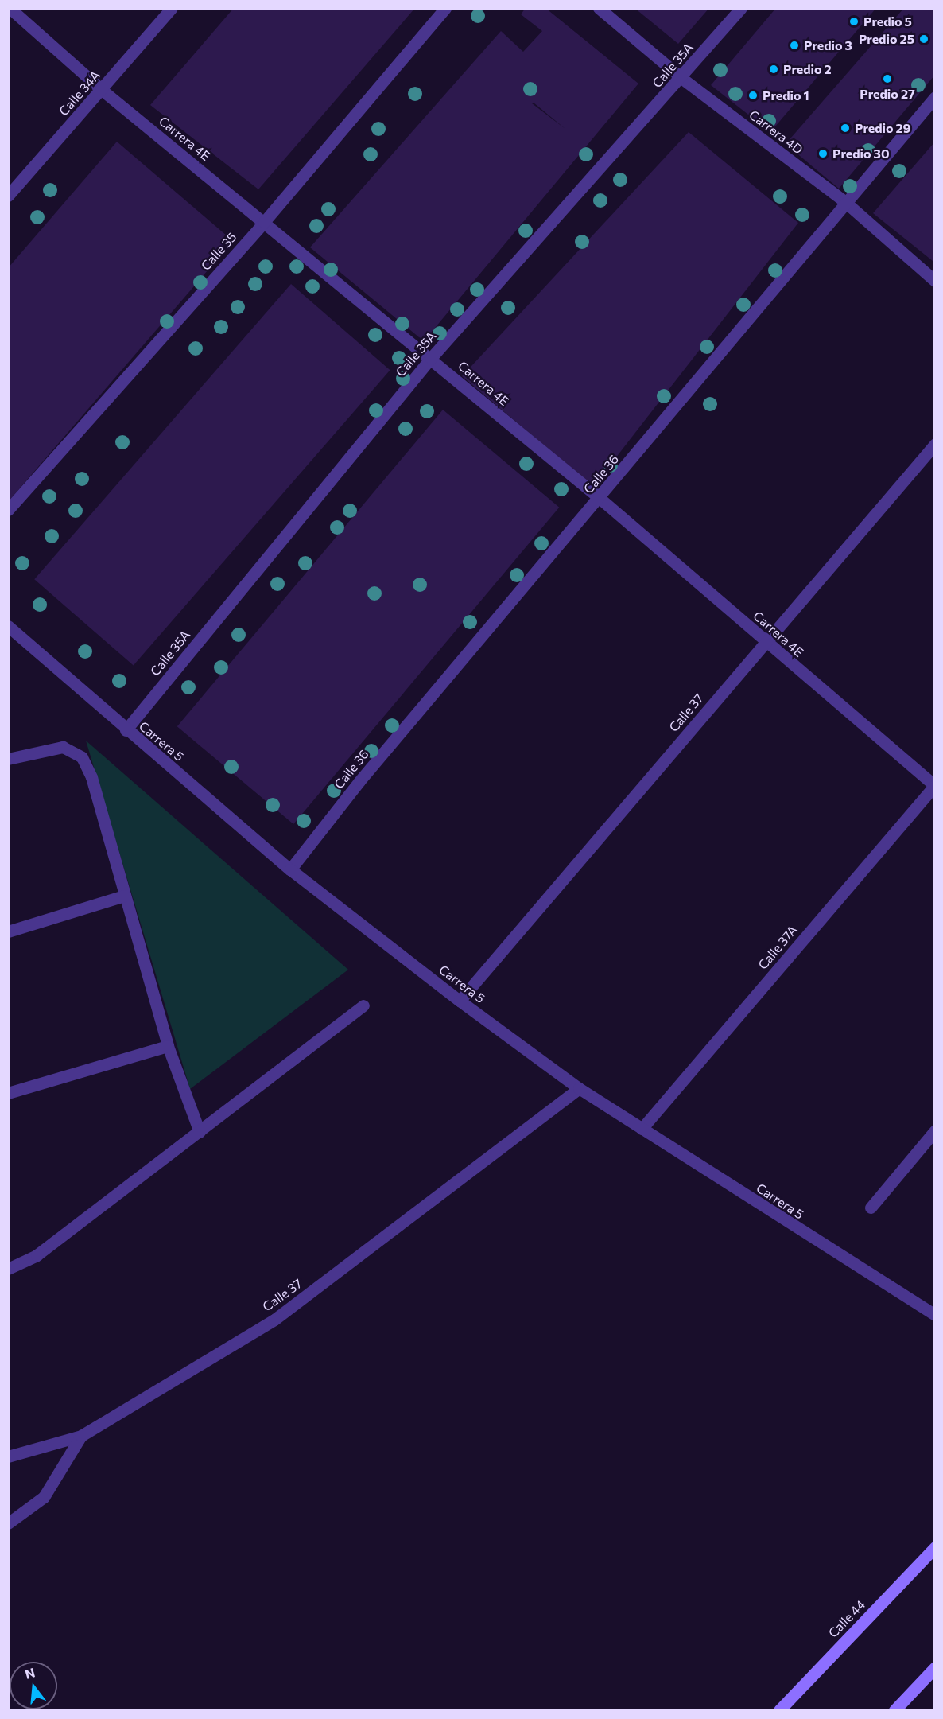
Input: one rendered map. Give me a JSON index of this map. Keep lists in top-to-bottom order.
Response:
{
  "streets": {
    "main road": ["Calle 44"],
    "street": [
      "Calle 35A",
      "Calle 34A",
      "Carrera 4D",
      "Carrera 4E",
      "Calle 35",
      "Calle 36",
      "Calle 37",
      "Carrera 5",
      "Calle 37A"
    ]
  },
  "crossings": [
    ["Calle 35A", "Carrera 4D"],
    ["Calle 35A", "Carrera 4E"],
    ["Calle 35A", "Carrera 5"],
    ["Calle 34A", "Carrera 4E"],
    ["Carrera 4D", "Calle 36"],
    ["Carrera 4E", "Calle 35"],
    ["Carrera 4E", "Calle 36"],
    ["Carrera 4E", "Calle 37"],
    ["Carrera 4E", "Calle 37A"],
    ["Calle 36", "Carrera 5"],
    ["Calle 37", "Carrera 5"],
    ["Carrera 5", "Calle 37A"]
  ],
  "places": [
    "Predio 5",
    "Predio 25",
    "Predio 3",
    "Predio 2",
    "Predio 27",
    "Predio 1",
    "Predio 29",
    "Predio 30"
  ],
  "north": "top"
}
